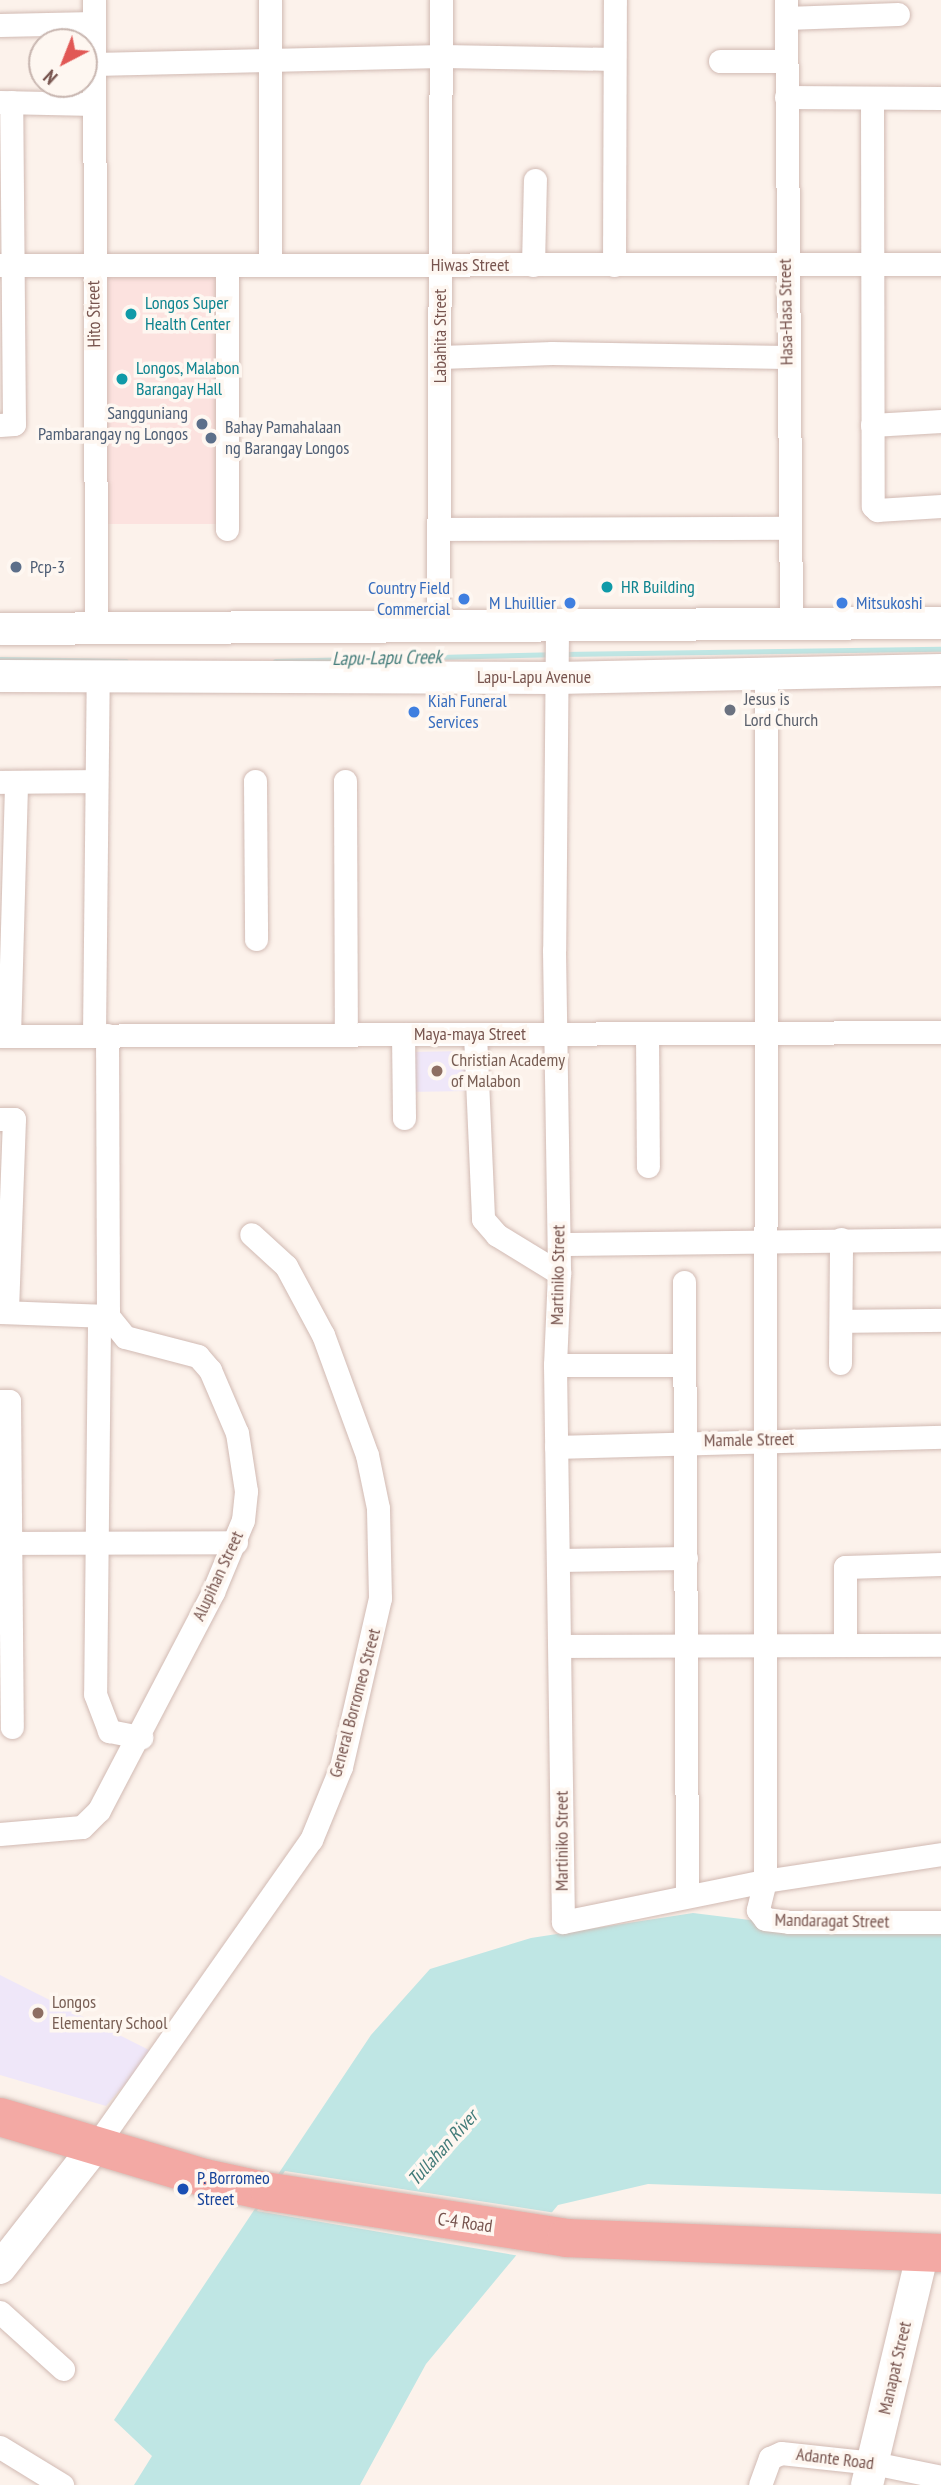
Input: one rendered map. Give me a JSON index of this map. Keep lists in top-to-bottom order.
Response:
{
  "streets": {
    "highway": ["C-4 Road"],
    "main road": ["Lapu-Lapu Avenue", "General Borromeo Street", "Manapat Street"],
    "street": [
      "Hiwas Street",
      "Hasa-Hasa Street",
      "Hito Street",
      "Labahita Street",
      "Maya-maya Street",
      "Martiniko Street",
      "Mamale Street",
      "Alupihan Street",
      "Mandaragat Street",
      "Adante Road"
    ]
  },
  "crossings": [
    ["Hiwas Street", "Hasa-Hasa Street"],
    ["Hiwas Street", "Hito Street"],
    ["Hiwas Street", "Labahita Street"],
    ["Hasa-Hasa Street", "Lapu-Lapu Avenue"],
    ["Hito Street", "Lapu-Lapu Avenue"],
    ["Labahita Street", "Lapu-Lapu Avenue"],
    ["Lapu-Lapu Avenue", "Martiniko Street"],
    ["Maya-maya Street", "Martiniko Street"],
    ["Martiniko Street", "Mamale Street"],
    ["General Borromeo Street", "C-4 Road"],
    ["C-4 Road", "Manapat Street"],
    ["Manapat Street", "Adante Road"]
  ],
  "water": ["Lapu-Lapu Creek", "Tullahan River"],
  "places": [
    "Longos Super Health Center",
    "Longos, Malabon Barangay Hall",
    "Sangguniang Pambarangay ng Longos",
    "Bahay Pamahalaan ng Barangay Longos",
    "Pcp-3",
    "HR Building",
    "Country Field Commercial",
    "M Lhuillier",
    "Mitsukoshi",
    "Jesus is Lord Church",
    "Kiah Funeral Services",
    "Christian Academy of Malabon",
    "Longos Elementary School",
    "P. Borromeo Street"
  ],
  "north": "bottom left"
}
